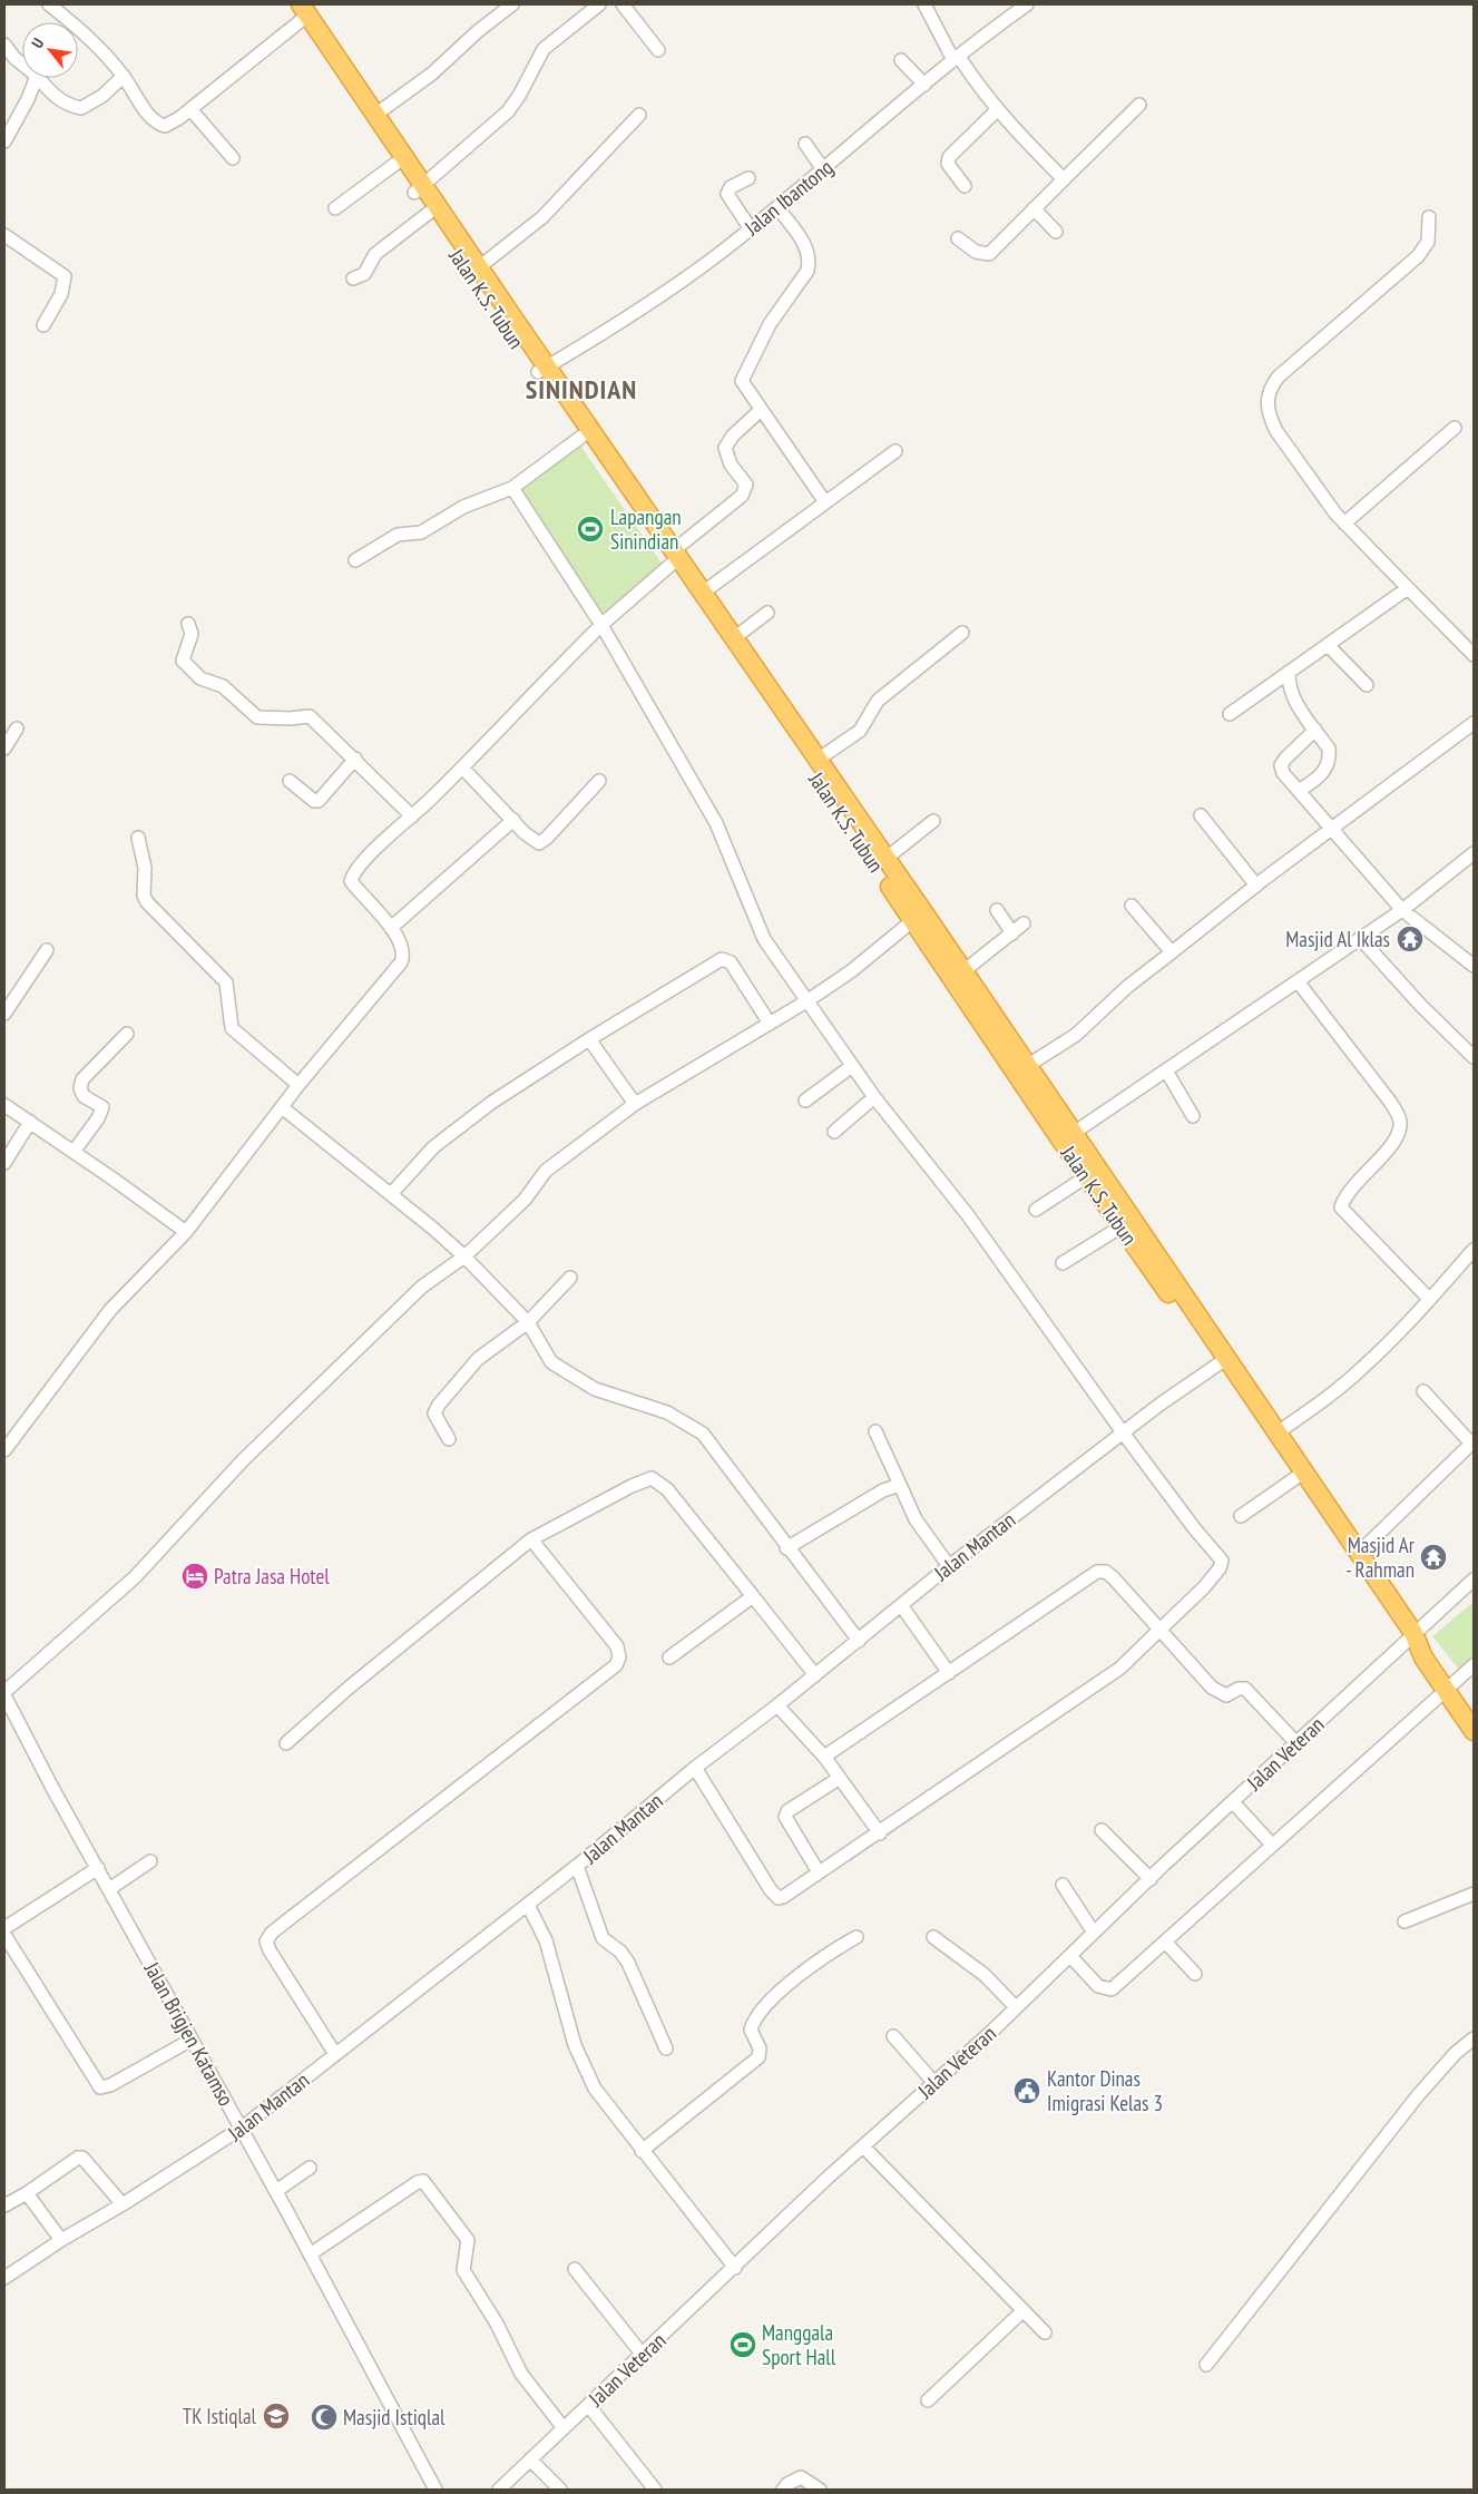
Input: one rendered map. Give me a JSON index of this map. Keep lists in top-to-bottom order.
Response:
{
  "streets": {
    "highway": ["Jalan K.S. Tubun"],
    "street": [
      "Jalan Ibantong",
      "Jalan Mantan",
      "Jalan Veteran",
      "Jalan Brigjen Katamso"
    ]
  },
  "crossings": [
    ["Jalan Ibantong", "Jalan K.S. Tubun"],
    ["Jalan K.S. Tubun", "Jalan Mantan"],
    ["Jalan K.S. Tubun", "Jalan Veteran"],
    ["Jalan Mantan", "Jalan Brigjen Katamso"]
  ],
  "districts": ["SININDIAN"],
  "places": {
    "sports": ["Lapangan Sinindian", "Manggala Sport Hall"],
    "temple": ["Masjid Al Iklas", "Masjid Ar - Rahman"],
    "hotel": ["Patra Jasa Hotel"],
    "public building": ["Kantor Dinas Imigrasi Kelas 3"],
    "school or university": ["TK Istiqlal"],
    "mosque": ["Masjid Istiqlal"]
  },
  "north": "top left"
}
